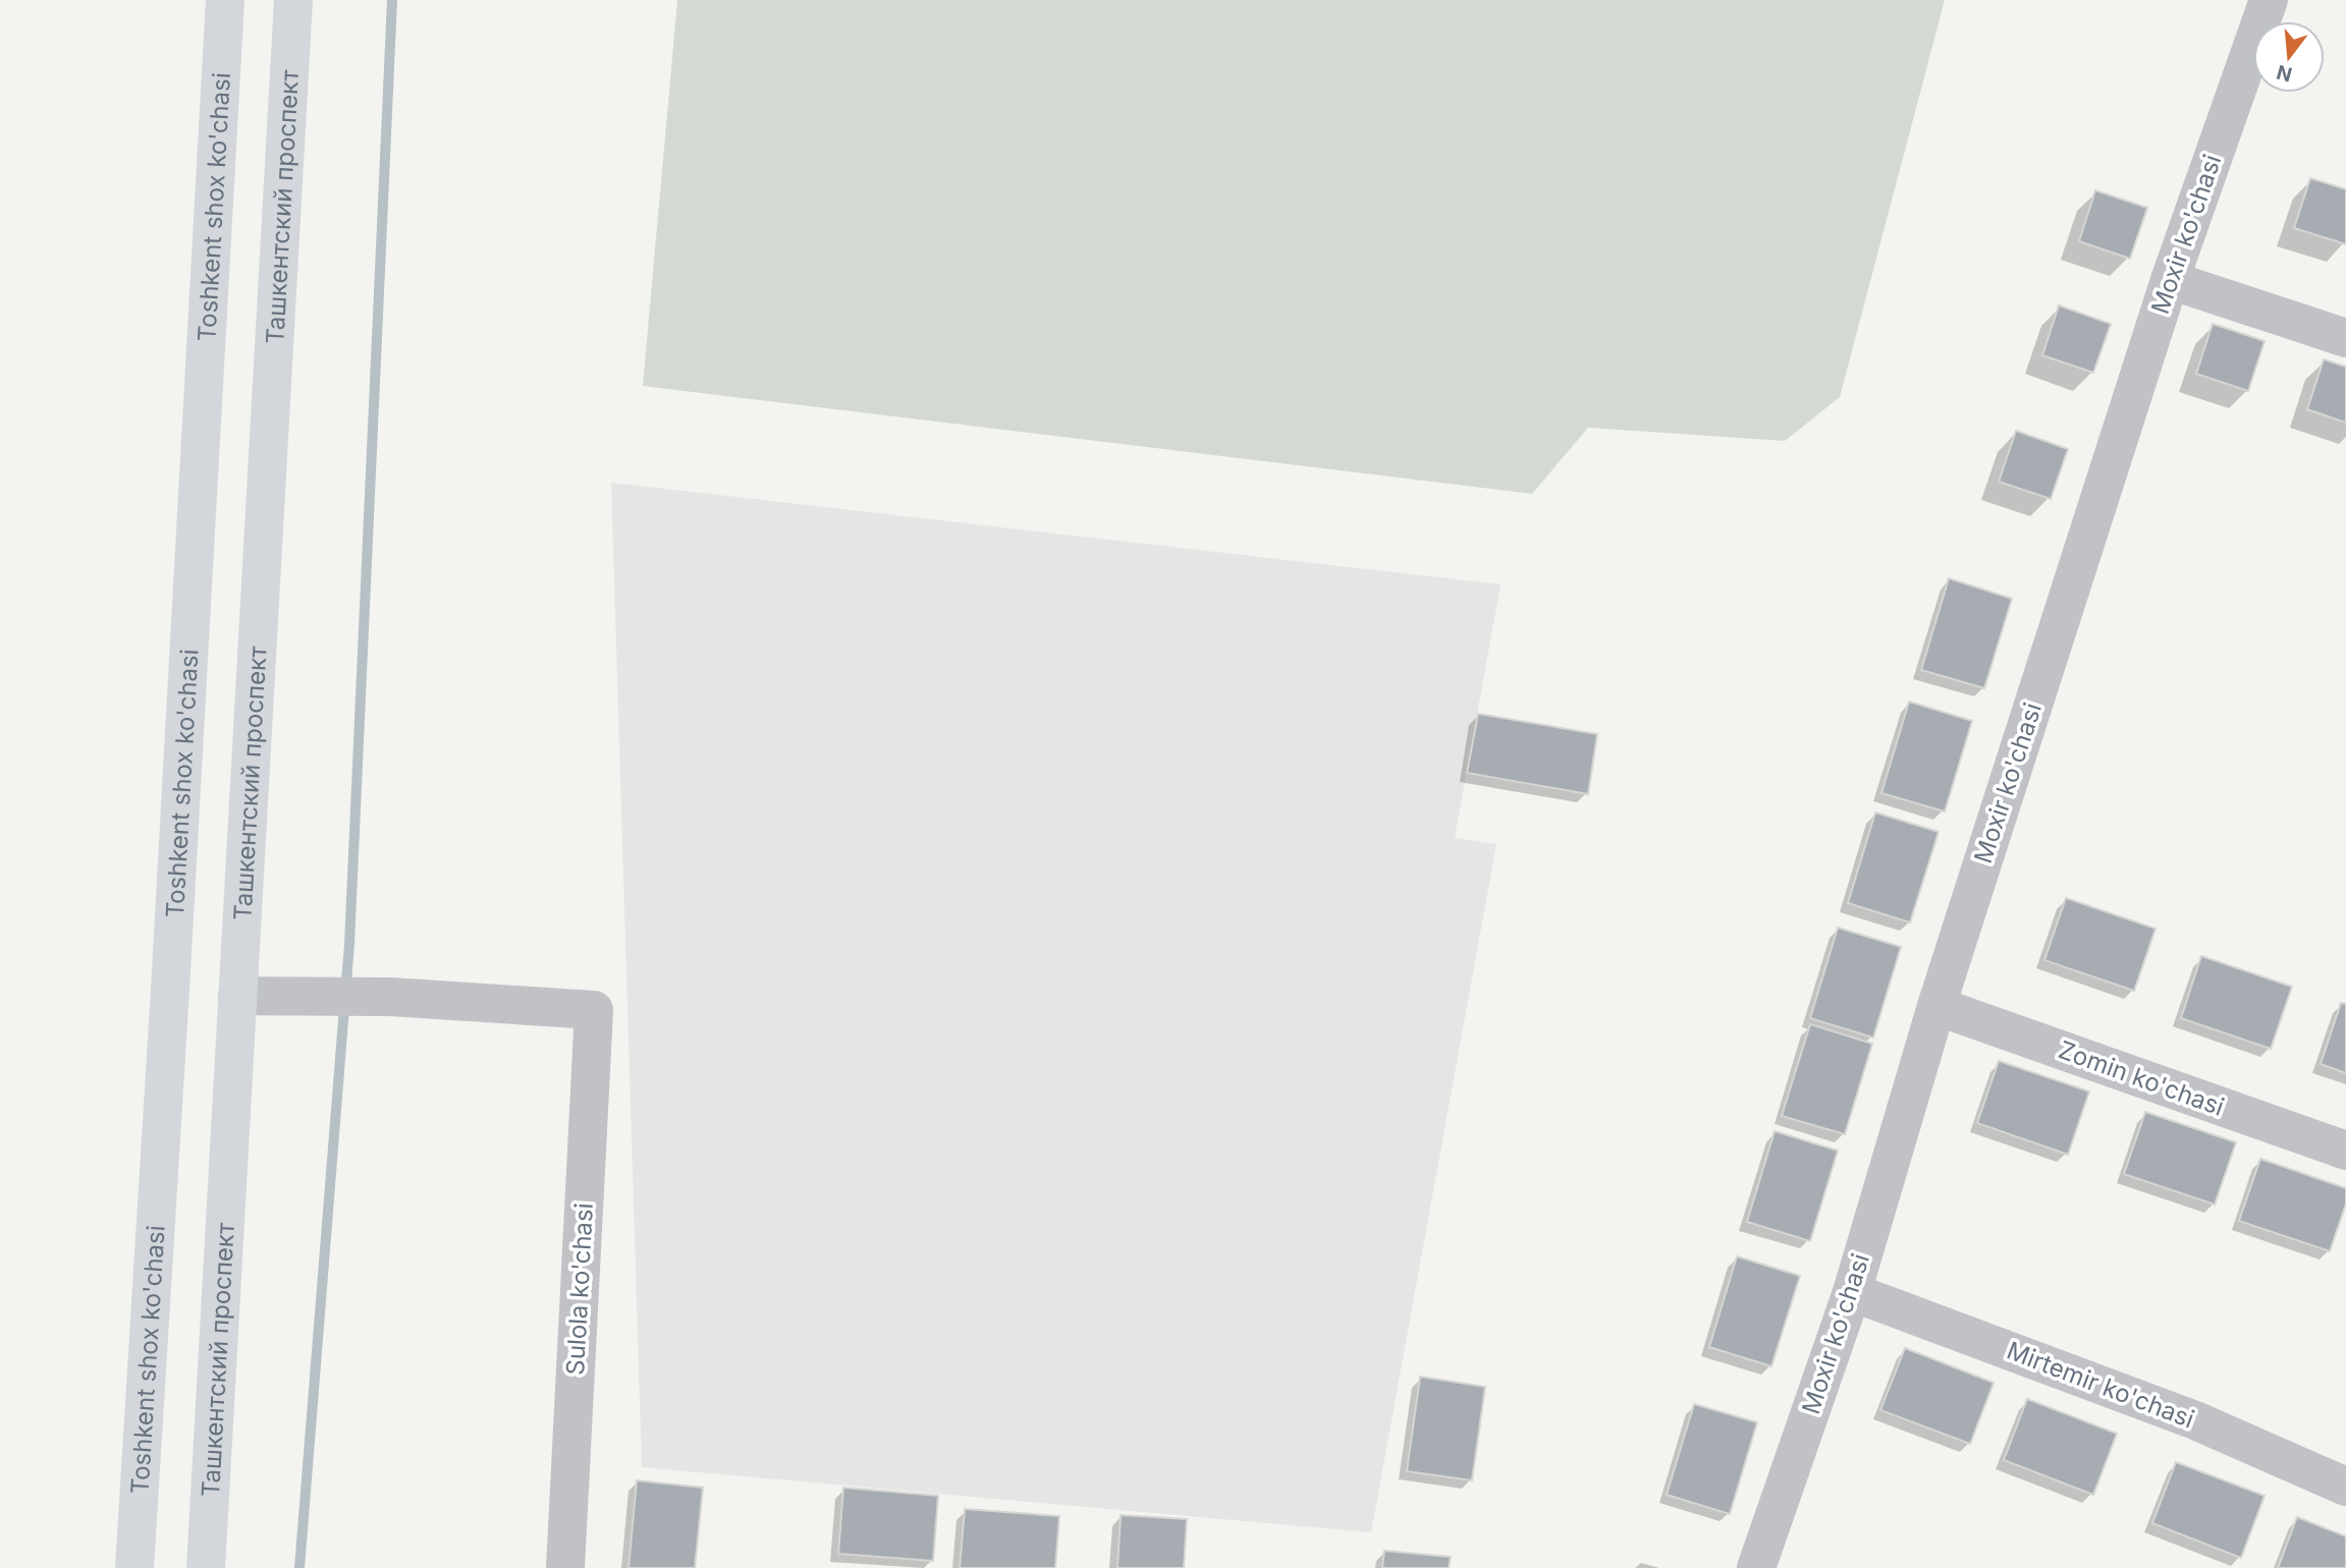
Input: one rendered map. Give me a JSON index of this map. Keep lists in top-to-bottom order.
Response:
{
  "streets": {
    "highway": ["Toshkent shox ko'chasi", "Ташкентский проспект"],
    "street": [
      "Moxir ko'chasi",
      "Zomin ko'chasi",
      "Sulola ko'chasi",
      "Mirtemir ko'chasi"
    ]
  },
  "crossings": [
    ["Ташкентский проспект", "Sulola ko'chasi"],
    ["Moxir ko'chasi", "Zomin ko'chasi"],
    ["Moxir ko'chasi", "Mirtemir ko'chasi"]
  ],
  "north": "bottom"
}
